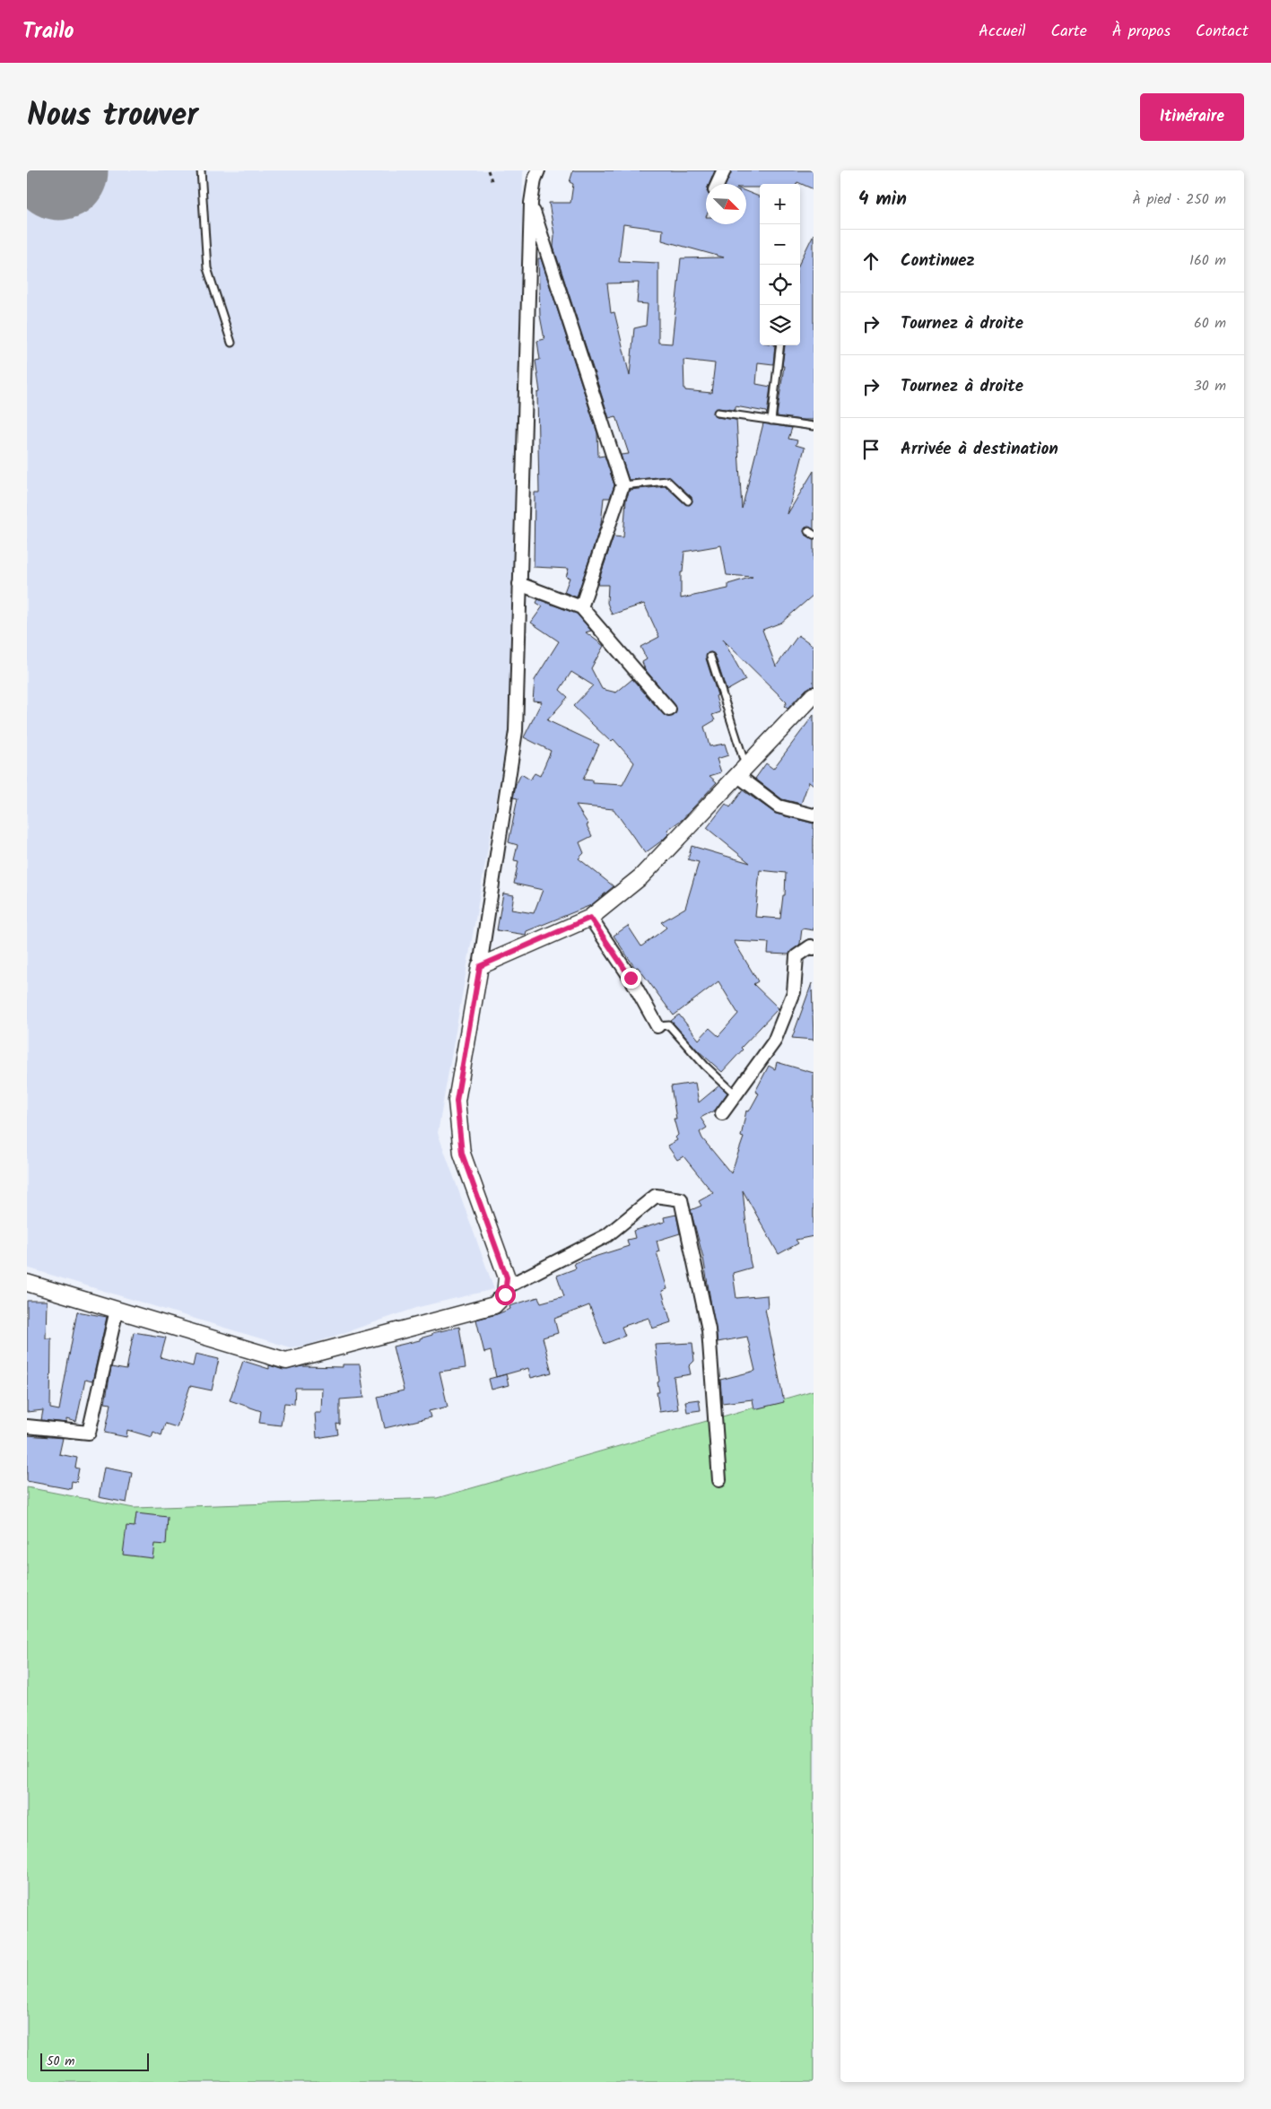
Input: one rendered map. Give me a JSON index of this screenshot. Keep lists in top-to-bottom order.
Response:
{
  "scale_bar": "50 m",
  "north": "bottom right",
  "page": {
    "header": "Trailo",
    "nav": [
      "Accueil",
      "Carte",
      "À propos",
      "Contact"
    ],
    "title": "Nous trouver",
    "buttons": "Itinéraire",
    "heading": ["4 min", "À pied · 250 m"],
    "map_buttons": ["+", "−"],
    "list": [
      ["Continuez", "160 m"],
      ["Tournez à droite", "60 m"],
      ["Tournez à droite", "30 m"],
      "Arrivée à destination"
    ],
    "scale": "50 m"
  }
}
